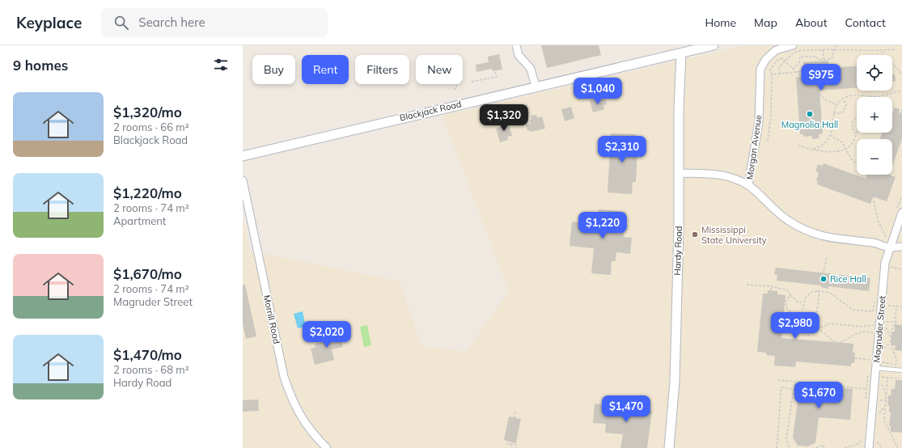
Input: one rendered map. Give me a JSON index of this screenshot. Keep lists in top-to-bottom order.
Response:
{
  "streets": {
    "street": [
      "Blackjack Road",
      "Morgan Avenue",
      "Hardy Road",
      "Morrill Road",
      "Magruder Street"
    ]
  },
  "crossings": [
    ["Blackjack Road", "Hardy Road"],
    ["Morgan Avenue", "Magruder Street"]
  ],
  "places": ["Magnolia Hall", "Mississippi State University", "Rice Hall"],
  "page": {
    "header": "Keyplace",
    "search": "Search here",
    "nav": [
      "Home",
      "Map",
      "About",
      "Contact"
    ],
    "heading": "9 homes",
    "map_buttons": ["+", "−"],
    "chip": [
      "Buy",
      "Rent",
      "Filters",
      "New"
    ],
    "price": [
      "$975",
      "$1,040",
      "$1,320",
      "$2,310",
      "$1,220",
      "$2,980",
      "$2,020",
      "$1,670",
      "$1,470"
    ],
    "list": [
      {
        "name": "$1,320/mo",
        "note": "2 rooms · 66 m² · Blackjack Road"
      },
      {
        "name": "$1,220/mo",
        "note": "2 rooms · 74 m² · Apartment"
      },
      {
        "name": "$1,670/mo",
        "note": "2 rooms · 74 m² · Magruder Street"
      },
      {
        "name": "$1,470/mo",
        "note": "2 rooms · 68 m² · Hardy Road"
      }
    ]
  }
}
